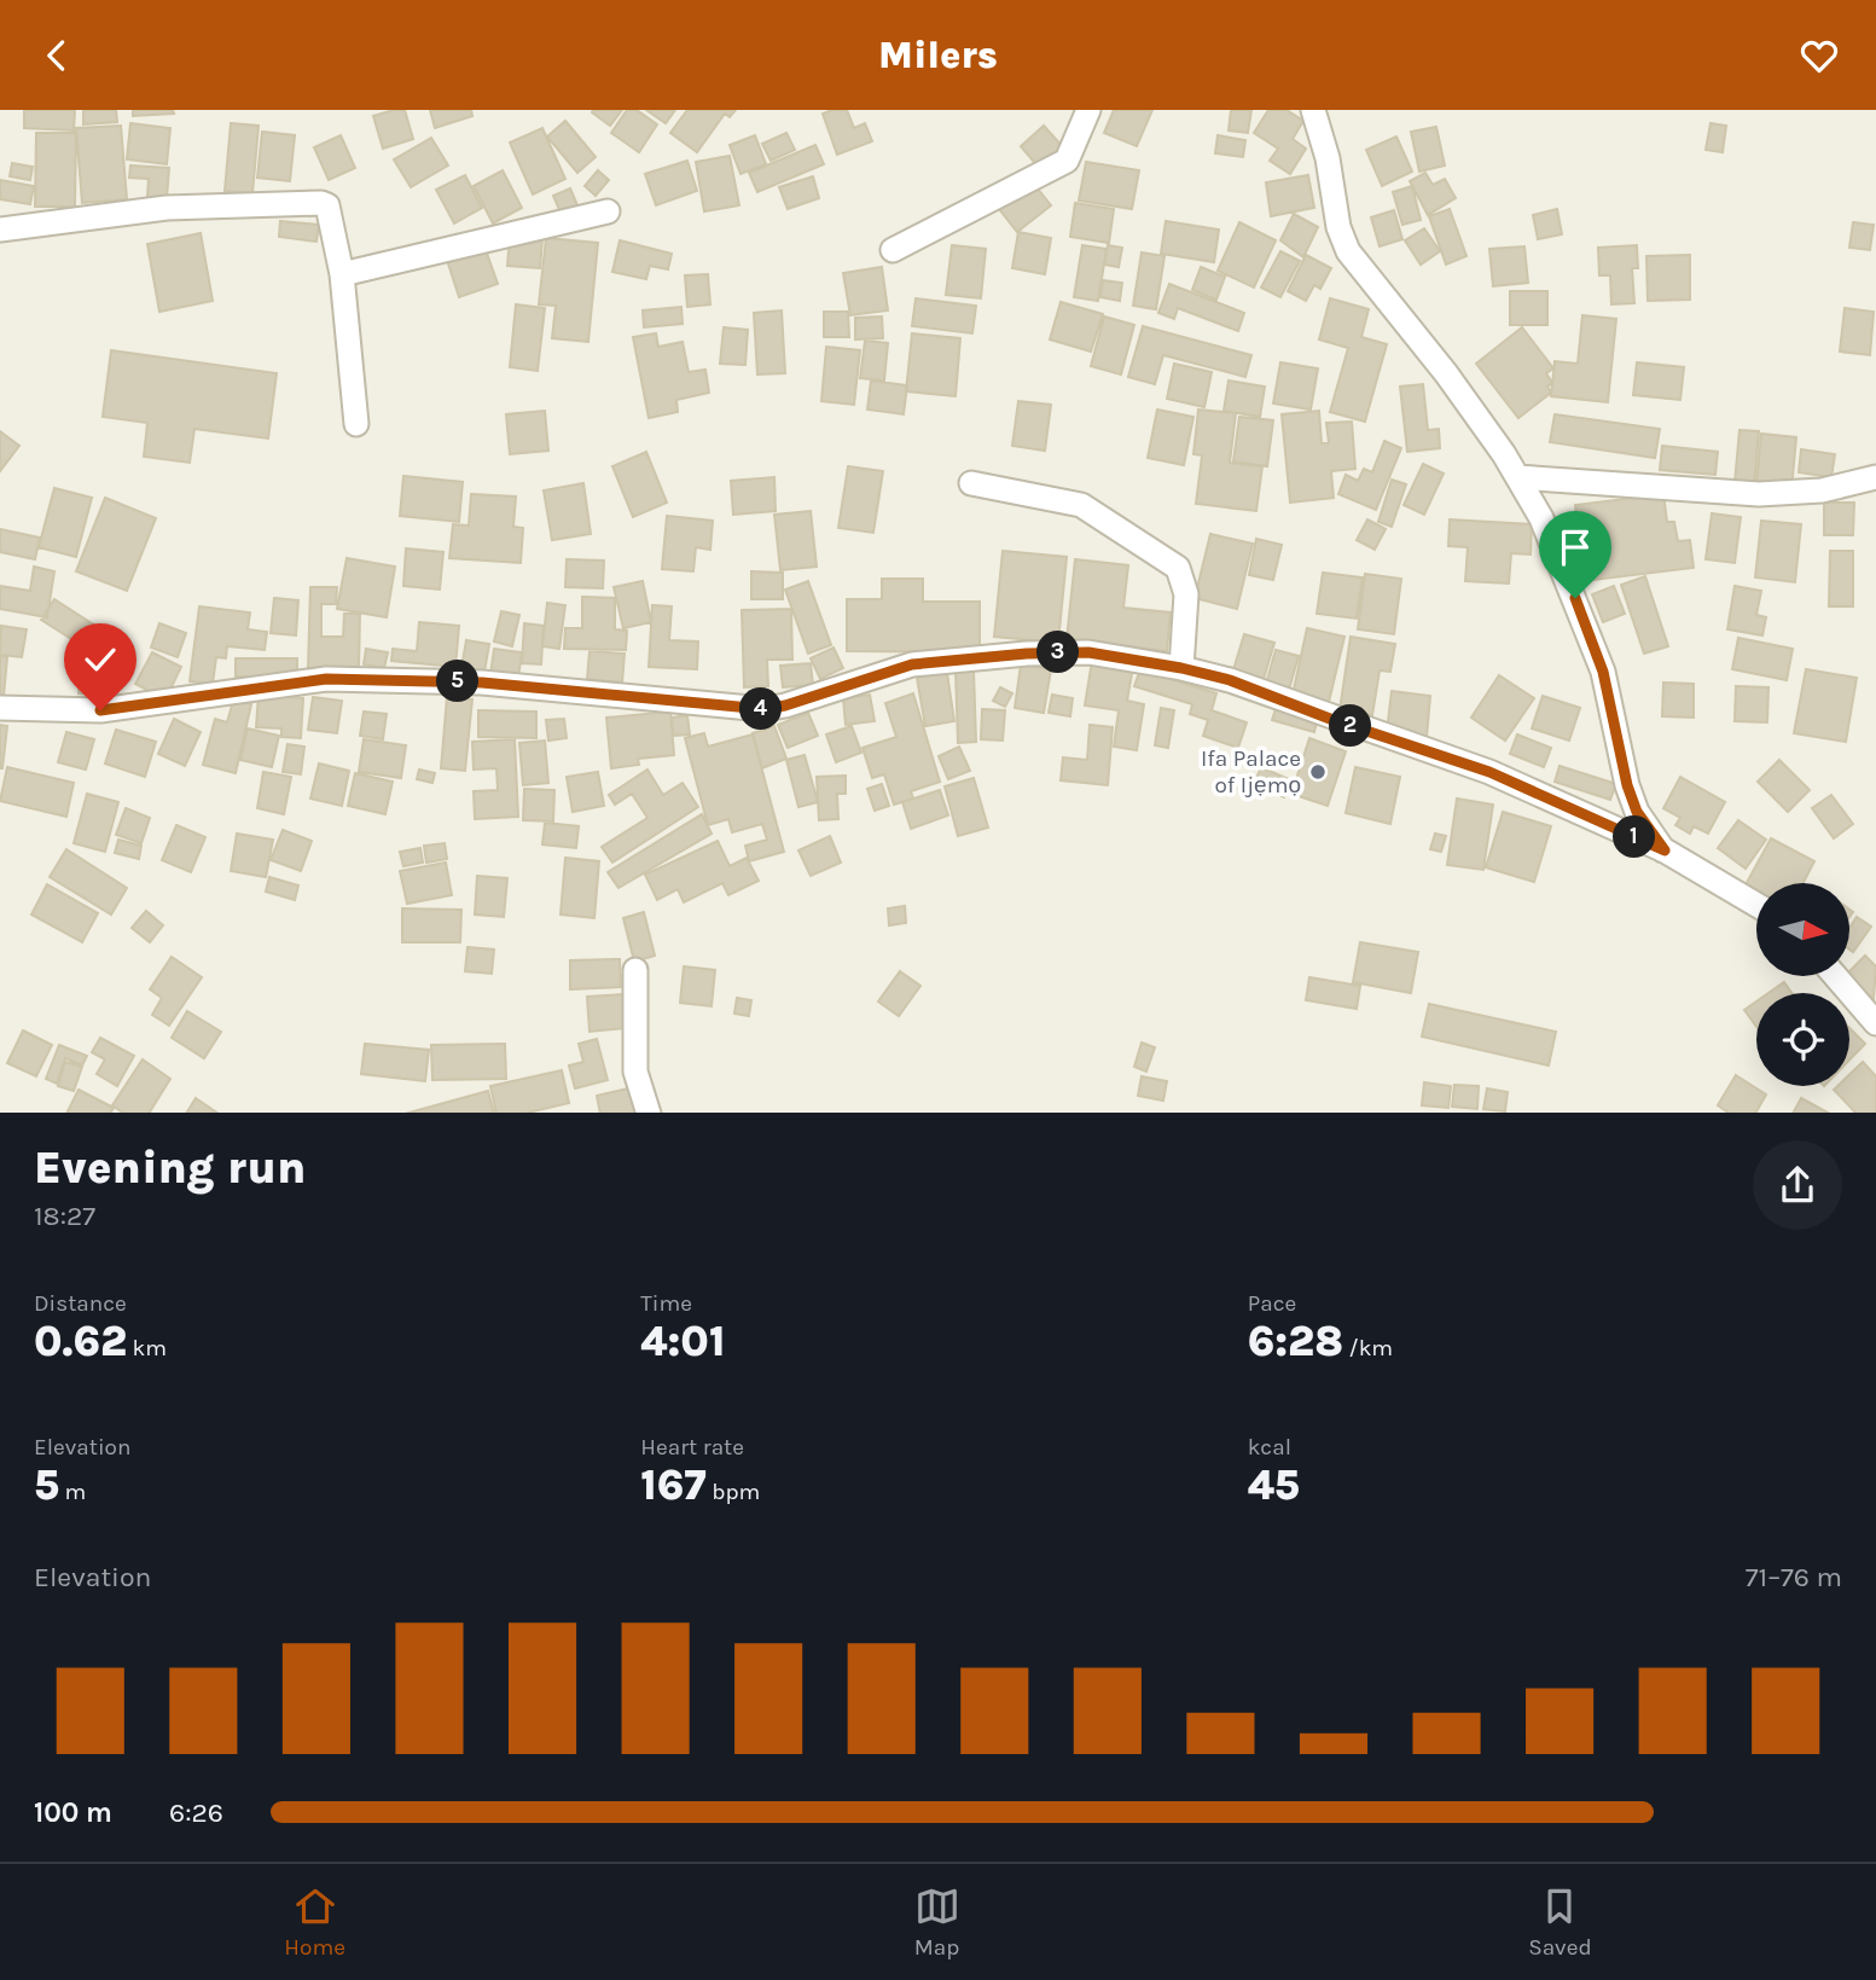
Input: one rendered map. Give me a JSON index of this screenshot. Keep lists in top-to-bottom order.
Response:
{
  "places": ["Ifa Palace of Ijẹmọ"],
  "north": "right",
  "page": {
    "header": "Milers",
    "pins": [
      "3",
      "5",
      "4",
      "2",
      "1"
    ],
    "heading": ["Evening run", "18:27"],
    "stats": [
      ["Distance", "0.62 km"],
      ["Time", "4:01"],
      ["Pace", "6:28 /km"],
      ["Elevation", "5 m"],
      ["Heart rate", "167 bpm"],
      ["kcal", "45"]
    ],
    "chart": ["Elevation", "71–76 m"],
    "list": [
      {
        "name": "100 m",
        "note": "6:26"
      }
    ],
    "tabs": ["Home", "Map", "Saved"]
  }
}
